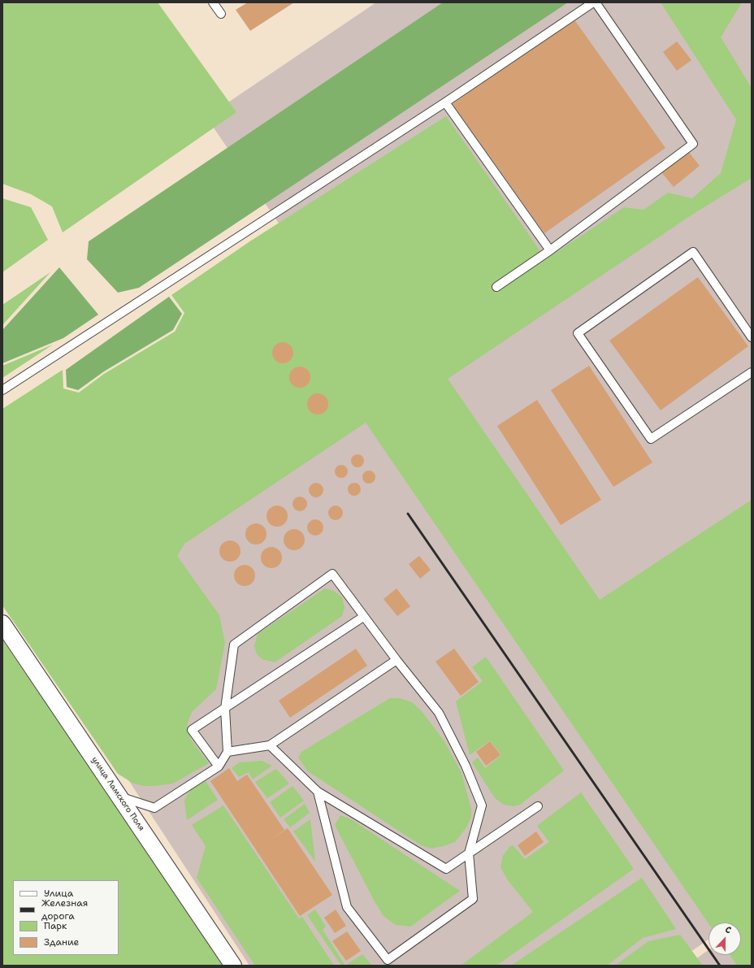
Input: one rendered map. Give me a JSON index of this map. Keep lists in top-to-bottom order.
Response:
{
  "streets": {
    "street": ["улица Ламского Поля"]
  },
  "legend": [
    "Улица",
    "Железная дорога",
    "Парк",
    "Здание"
  ],
  "north": "top"
}
